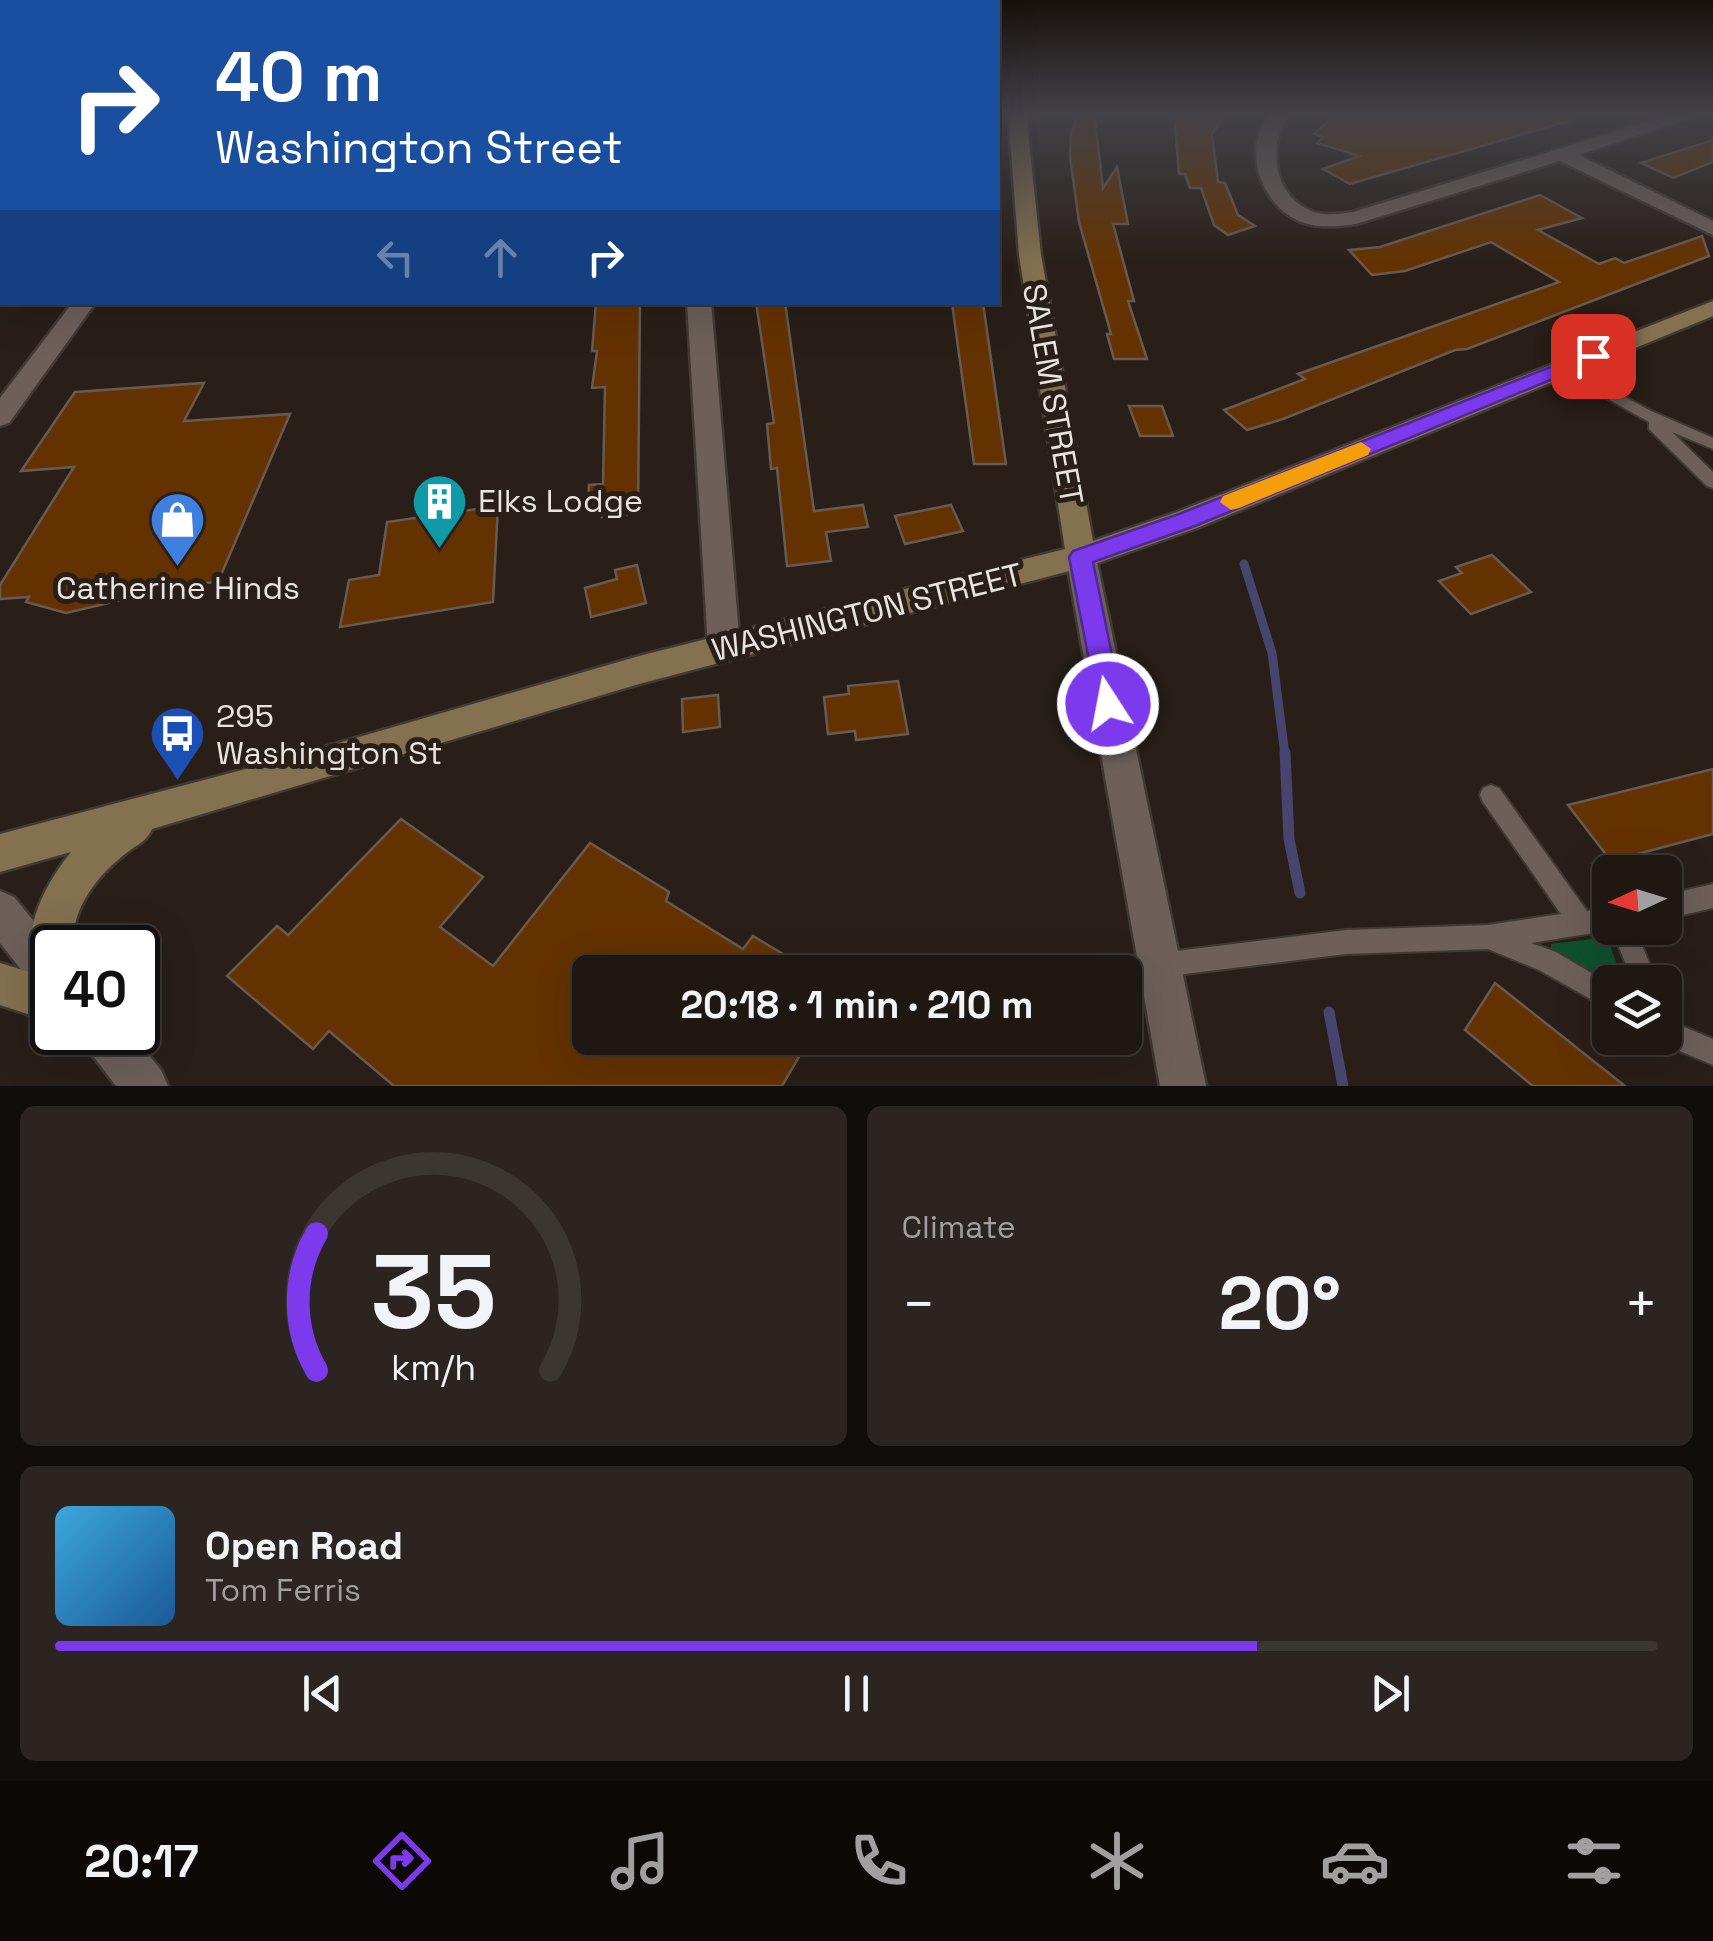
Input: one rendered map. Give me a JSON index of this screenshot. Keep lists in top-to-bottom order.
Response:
{
  "streets": {
    "main road": ["SALEM STREET", "WASHINGTON STREET"]
  },
  "crossings": [
    ["SALEM STREET", "WASHINGTON STREET"]
  ],
  "places": {
    "building": ["Elks Lodge"],
    "shop": ["Catherine Hinds"],
    "bus stop": ["295 Washington St"]
  },
  "north": "left",
  "page": {
    "turn": ["40 m", "Washington Street"],
    "limit": "40",
    "trip": "20:18 · 1 min · 210 m",
    "tile": "Climate",
    "heat": ["−", "20°", "+"],
    "song": ["Open Road", "Tom Ferris"],
    "tabs": "20:17",
    "gauge": ["35", "km/h"]
  }
}
